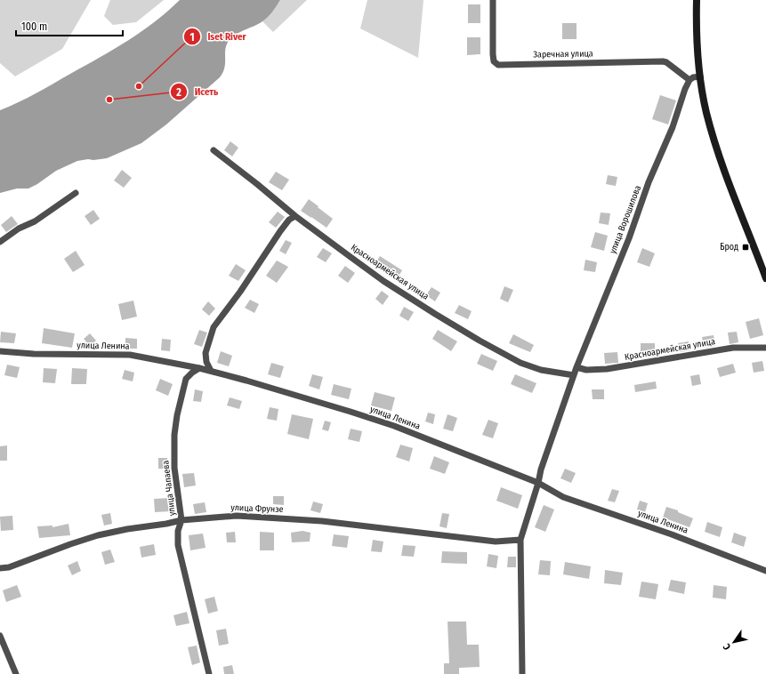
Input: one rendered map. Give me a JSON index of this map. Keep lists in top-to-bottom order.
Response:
{
  "streets": {
    "street": [
      "Заречная улица",
      "улица Ворошилова",
      "Красноармейская улица",
      "улица Ленина",
      "улица Чапаева",
      "улица Фрунзе"
    ]
  },
  "crossings": [
    ["Заречная улица", "улица Ворошилова"],
    ["улица Ворошилова", "Красноармейская улица"],
    ["улица Ворошилова", "улица Ленина"],
    ["улица Ворошилова", "улица Фрунзе"],
    ["улица Ленина", "улица Чапаева"],
    ["улица Чапаева", "улица Фрунзе"]
  ],
  "places": {
    "other": ["Iset River", "Исеть"],
    "transit": ["Брод"]
  },
  "scale_bar": "100 m",
  "north": "bottom left"
}
